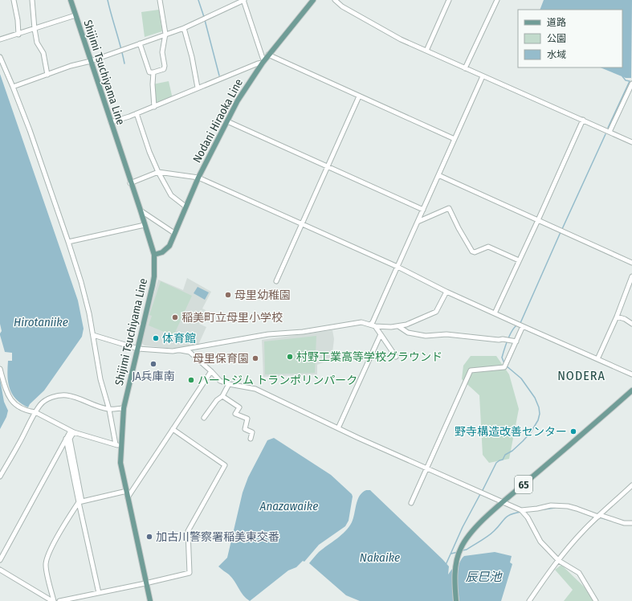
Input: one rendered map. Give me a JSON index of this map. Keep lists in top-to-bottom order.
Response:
{
  "streets": {
    "main road": ["Shijimi Tsuchiyama Line", "Nodani Hiraoka Line", "65"]
  },
  "crossings": [
    ["Shijimi Tsuchiyama Line", "Nodani Hiraoka Line"]
  ],
  "districts": ["NODERA"],
  "water": [
    "Hirotaniike",
    "Anazawaike",
    "Nakaike",
    "辰巳池"
  ],
  "places": [
    "母里幼稚園",
    "稲美町立母里小学校",
    "体育館",
    "村野工業高等学校グラウンド",
    "母里保育園",
    "JA兵庫南",
    "ハートジム トランポリンパーク",
    "野寺構造改善センター",
    "加古川警察署稲美東交番"
  ],
  "legend": ["道路", "公園", "水域"]
}
